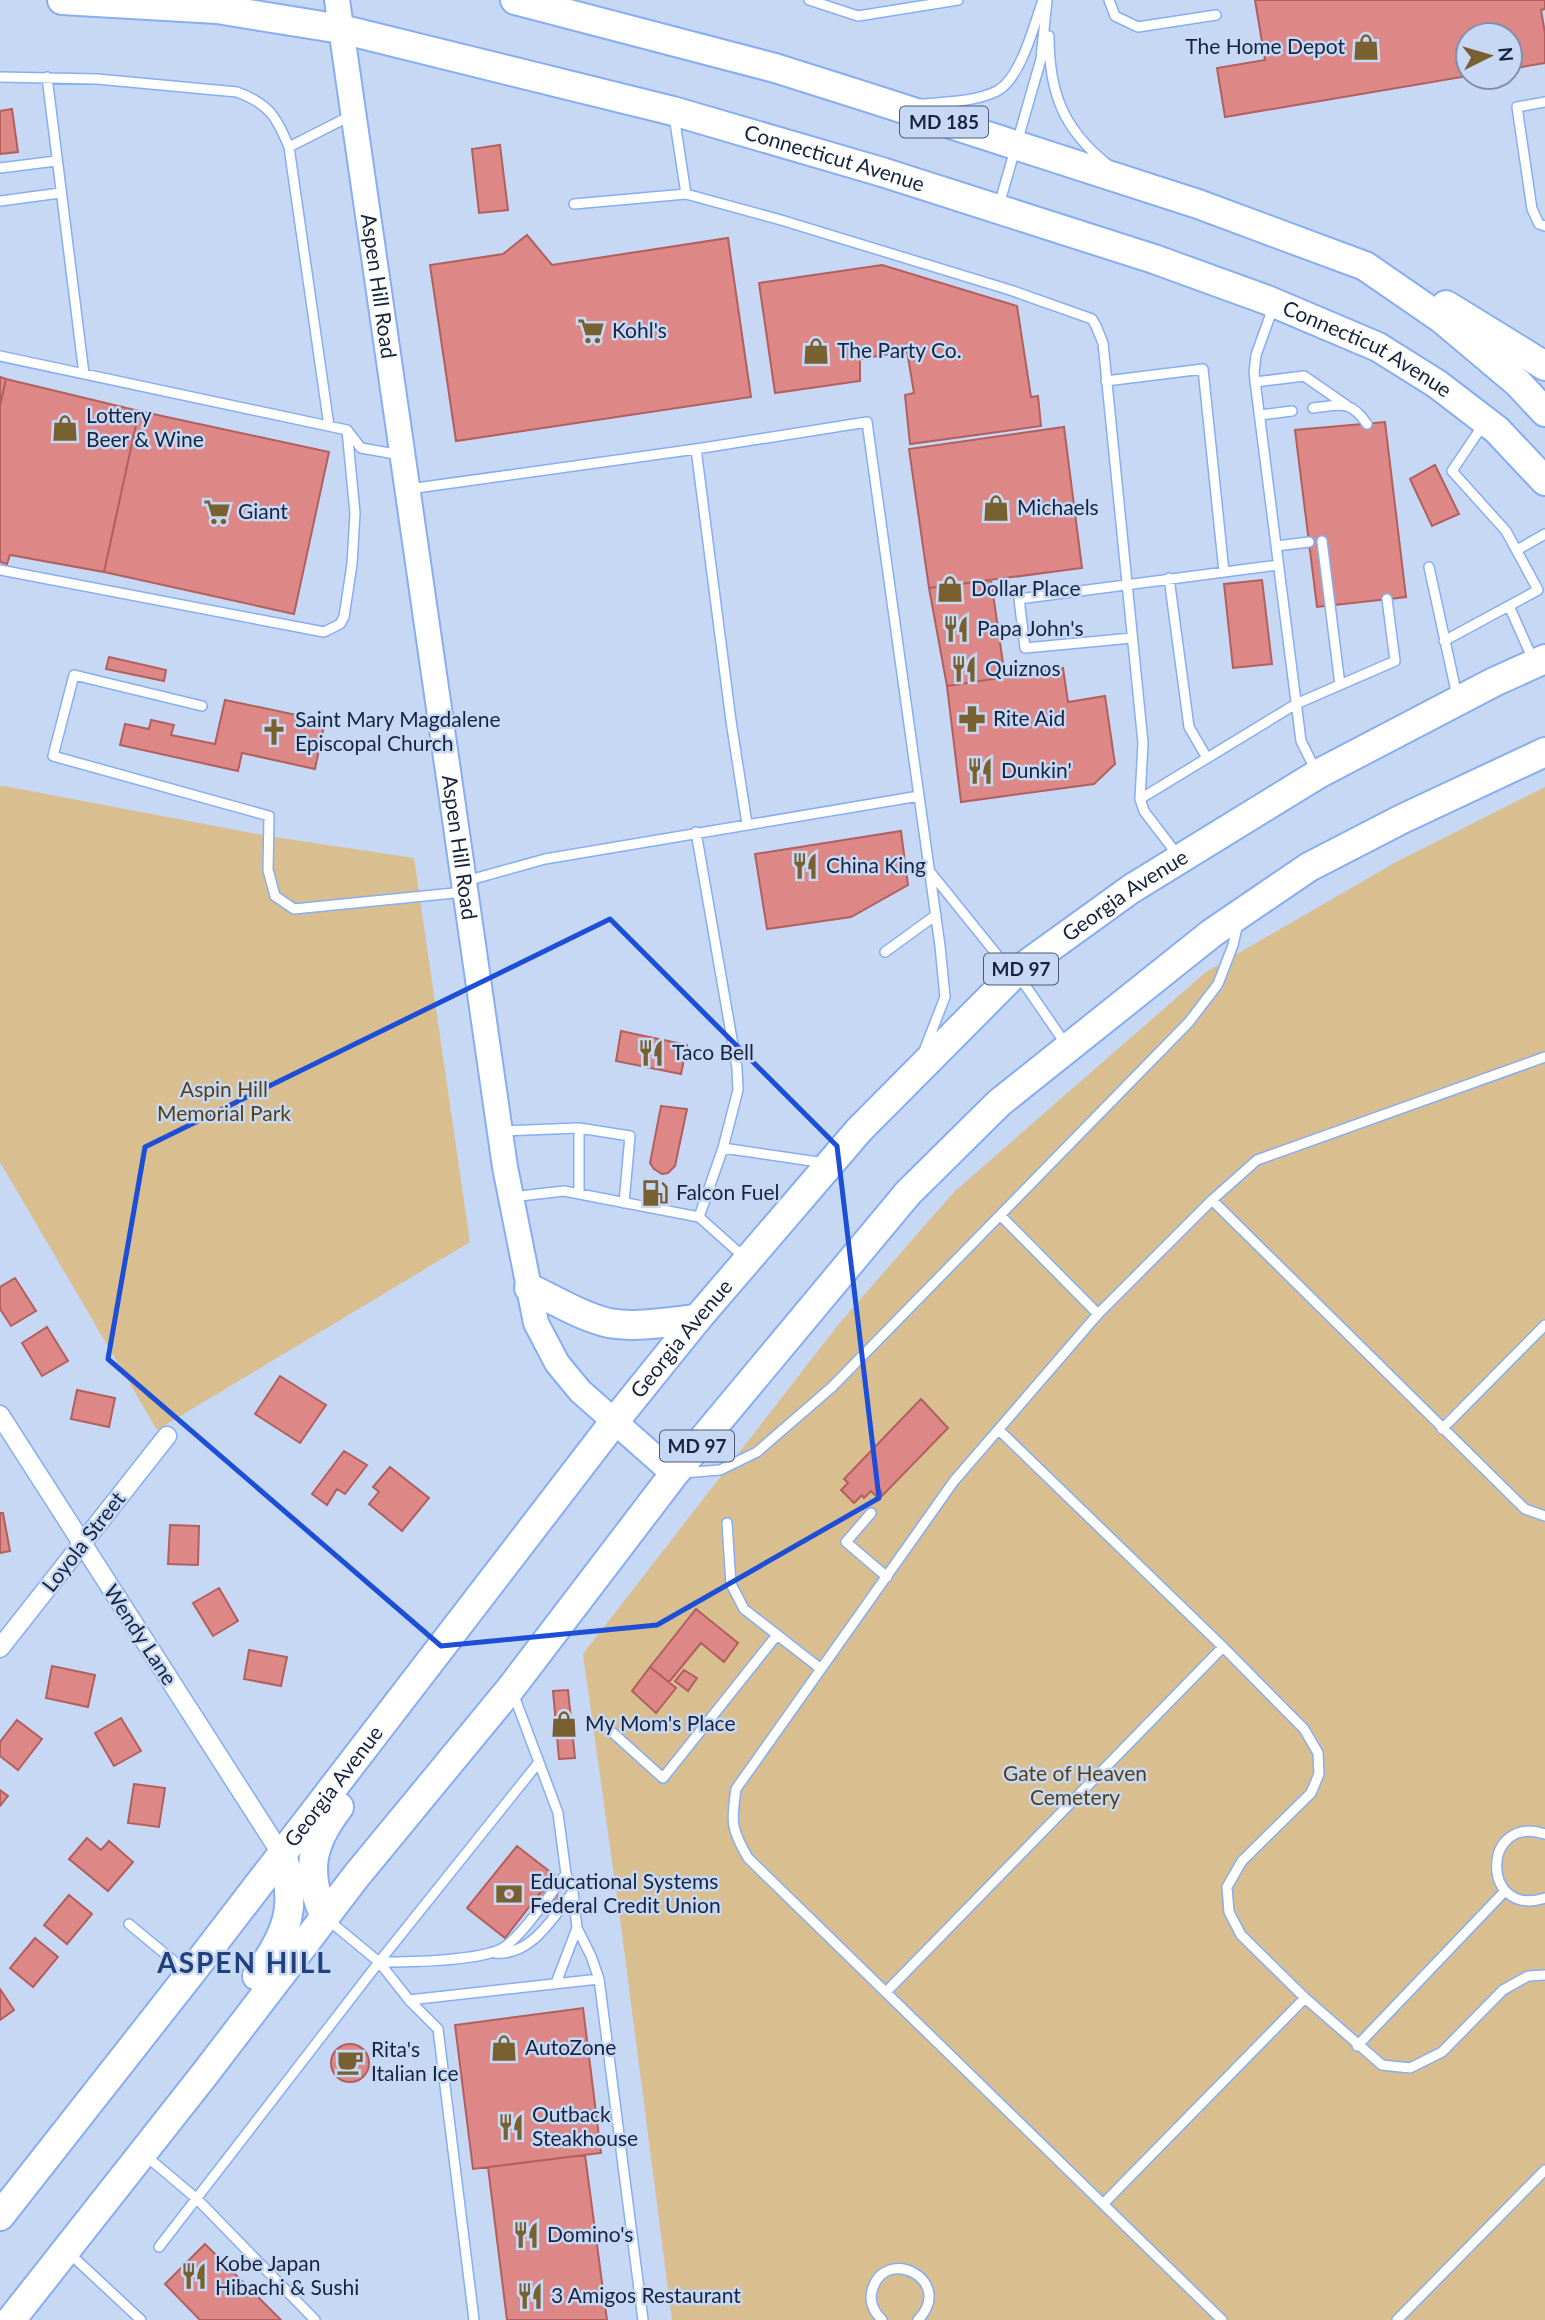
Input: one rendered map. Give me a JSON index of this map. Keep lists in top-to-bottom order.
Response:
{
  "streets": {
    "main road": [
      "MD 185",
      "Connecticut Avenue",
      "Georgia Avenue",
      "MD 97"
    ],
    "street": ["Aspen Hill Road", "Loyola Street", "Wendy Lane"]
  },
  "crossings": [
    ["Connecticut Avenue", "Aspen Hill Road"],
    ["Aspen Hill Road", "Georgia Avenue"],
    ["Aspen Hill Road", "MD 97"],
    ["Georgia Avenue", "Wendy Lane"],
    ["Loyola Street", "Wendy Lane"]
  ],
  "districts": ["ASPEN HILL"],
  "parks": ["Aspin Hill Memorial Park", "Gate of Heaven Cemetery"],
  "places": {
    "shop": [
      "The Home Depot",
      "The Party Co.",
      "Lottery Beer & Wine",
      "Michaels",
      "Dollar Place",
      "My Mom's Place",
      "AutoZone"
    ],
    "supermarket": ["Kohl's", "Giant"],
    "restaurant": [
      "Papa John's",
      "Quiznos",
      "Dunkin'",
      "China King",
      "Taco Bell",
      "Outback Steakhouse",
      "Domino's",
      "Kobe Japan Hibachi & Sushi",
      "3 Amigos Restaurant"
    ],
    "pharmacy": ["Rite Aid"],
    "church": ["Saint Mary Magdalene Episcopal Church"],
    "fuel station": ["Falcon Fuel"],
    "bank": ["Educational Systems Federal Credit Union"],
    "cafe": ["Rita's Italian Ice"]
  },
  "north": "right"
}
